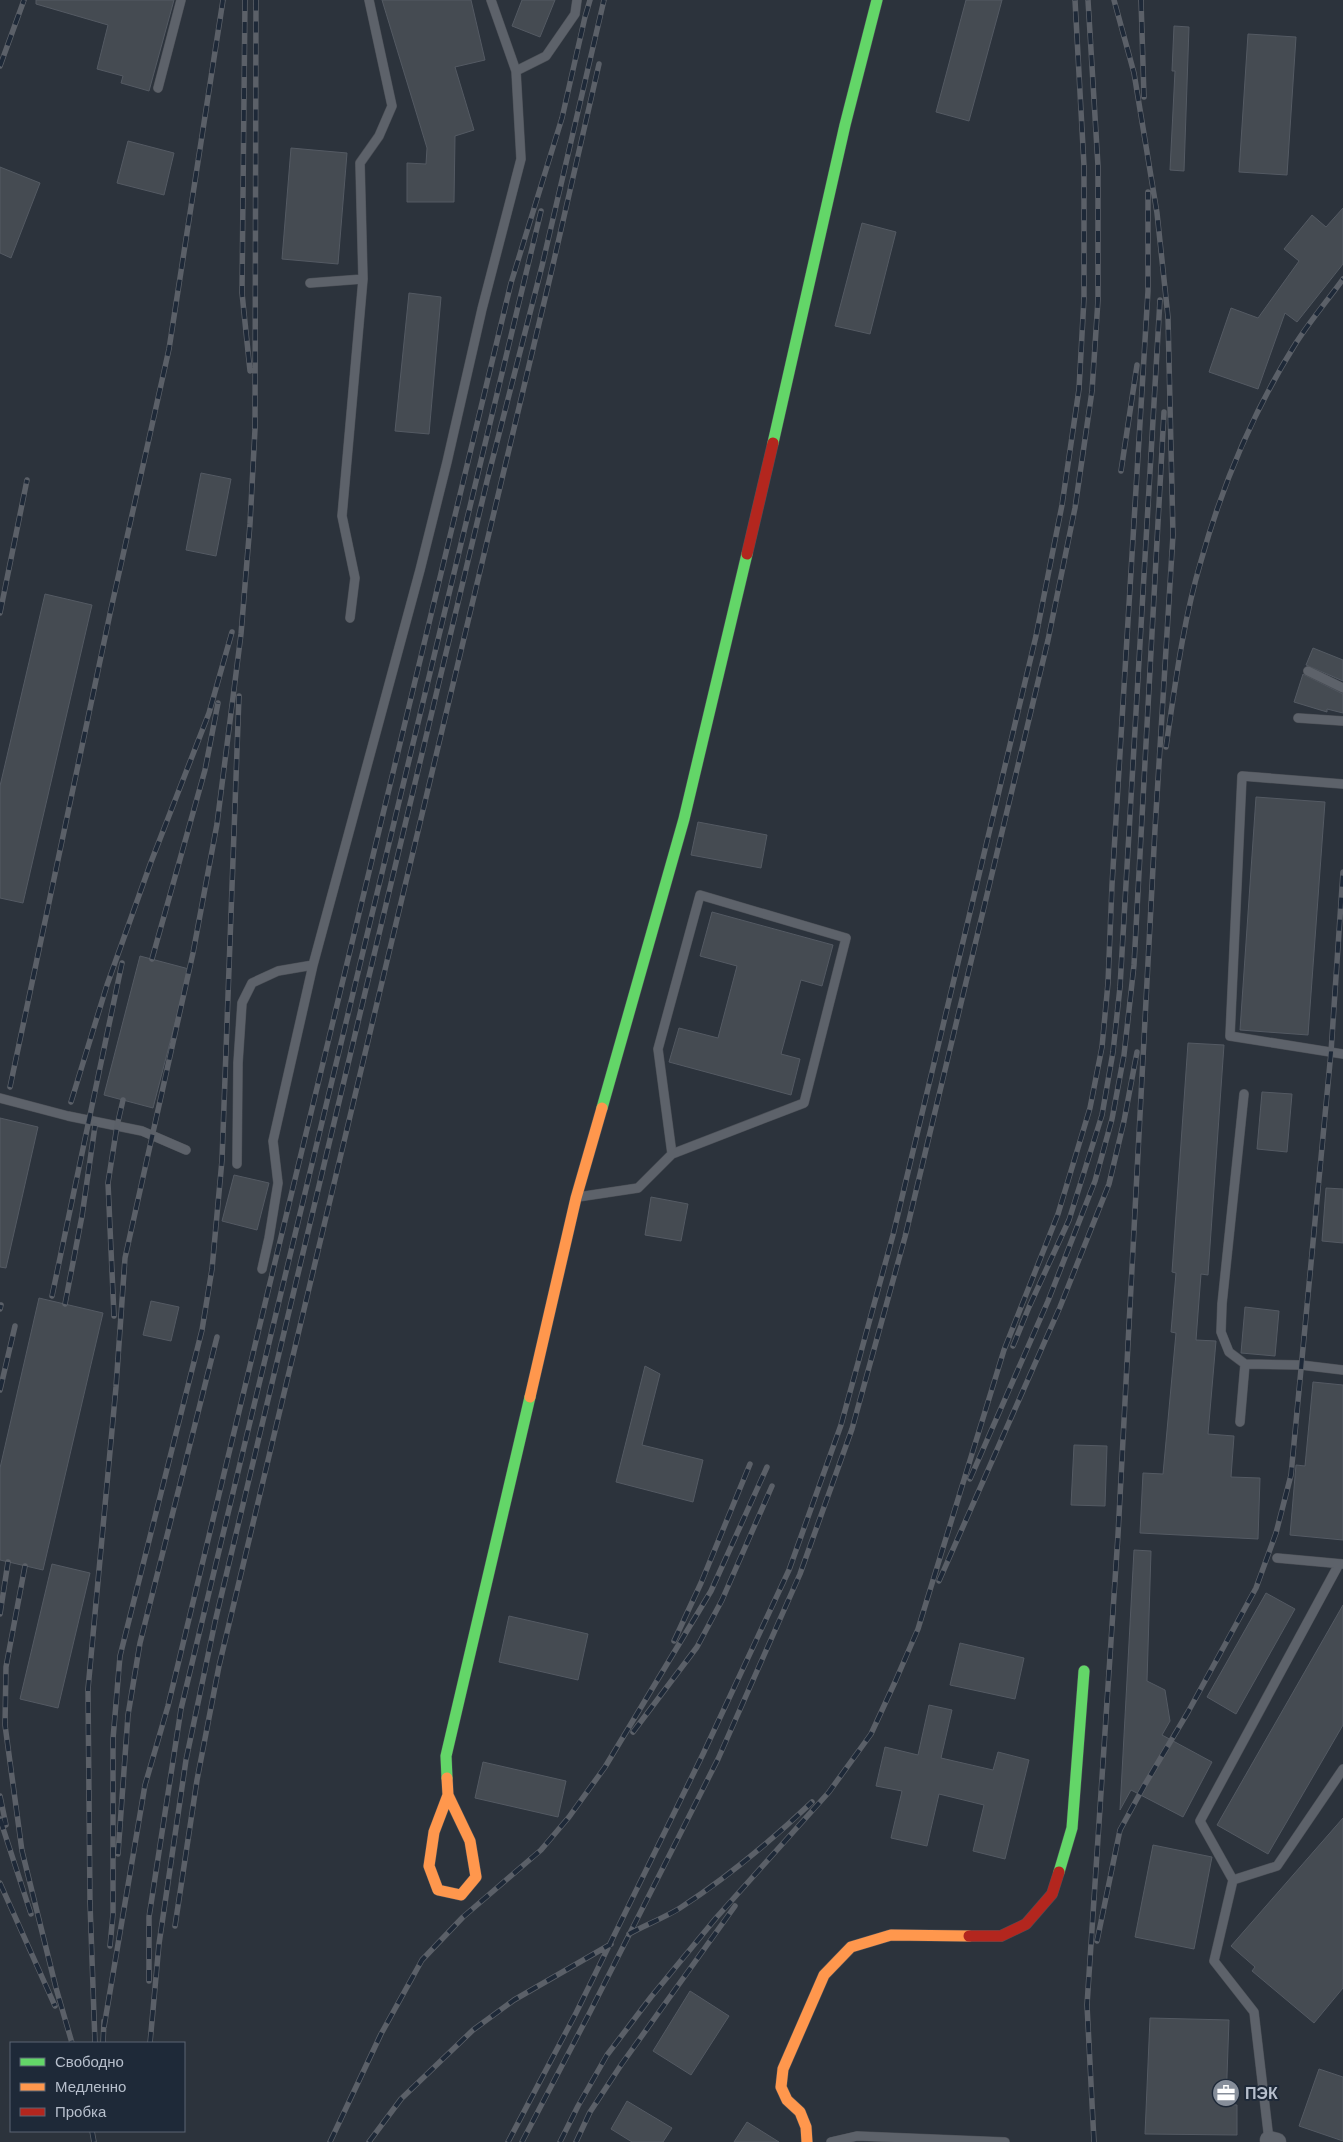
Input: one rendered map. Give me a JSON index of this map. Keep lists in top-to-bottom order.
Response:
{
  "places": {
    "office": ["ПЭК"]
  },
  "legend": ["Свободно", "Медленно", "Пробка"]
}
